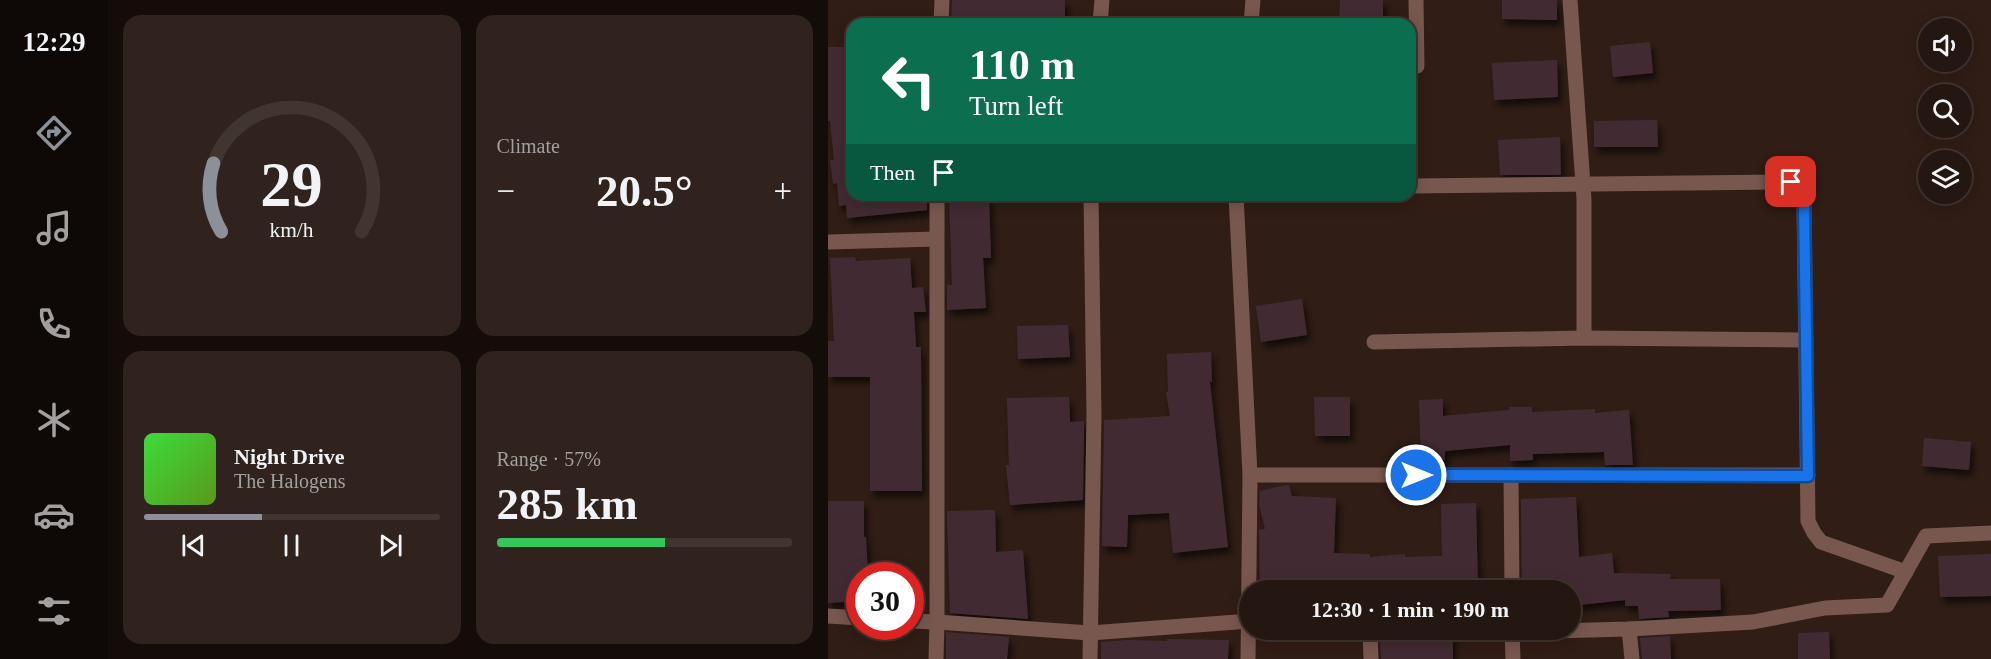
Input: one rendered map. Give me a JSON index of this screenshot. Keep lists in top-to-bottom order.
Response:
{
  "page": {
    "tabs": "12:29",
    "tile": [
      "Climate",
      ["Range · 57%", "285 km"]
    ],
    "turn": ["110 m", "Turn left"],
    "then": "Then",
    "heat": ["−", "20.5°", "+"],
    "song": ["Night Drive", "The Halogens"],
    "limit": "30",
    "trip": "12:30 · 1 min · 190 m",
    "gauge": ["29", "km/h"]
  }
}
